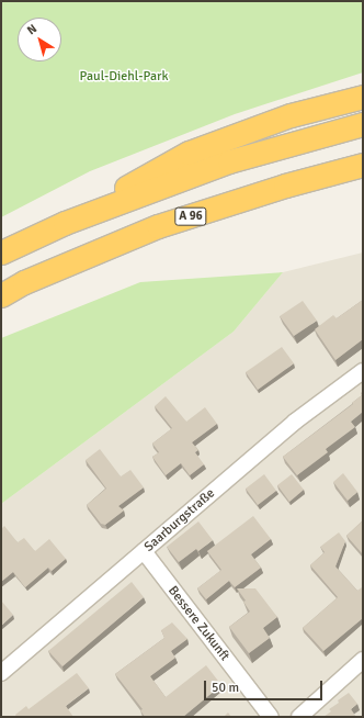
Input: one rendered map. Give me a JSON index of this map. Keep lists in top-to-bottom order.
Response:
{
  "streets": {
    "highway": ["A 96"],
    "street": ["Saarburgstraße", "Bessere Zukunft"]
  },
  "crossings": [
    ["Saarburgstraße", "Bessere Zukunft"]
  ],
  "parks": ["Paul-Diehl-Park"],
  "scale_bar": "50 m",
  "north": "top left"
}
